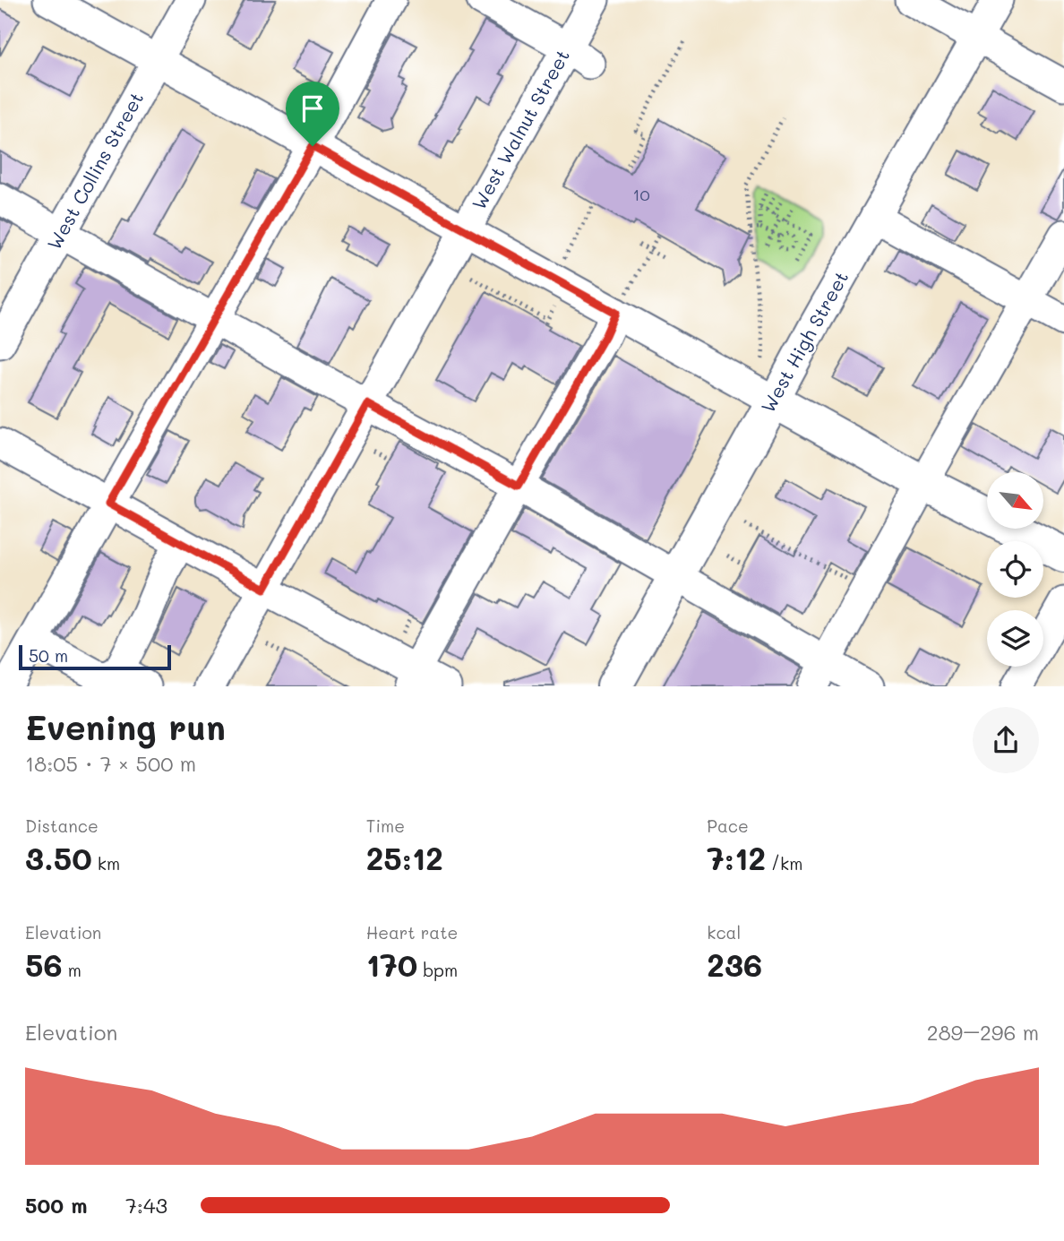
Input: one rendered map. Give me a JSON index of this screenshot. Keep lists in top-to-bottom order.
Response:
{
  "streets": {
    "highway": ["West High Street"],
    "street": ["West Walnut Street", "West Collins Street"]
  },
  "house_numbers": ["10"],
  "scale_bar": "50 m",
  "north": "bottom right",
  "page": {
    "scale": "50 m",
    "heading": ["Evening run", "18:05 · 7 × 500 m"],
    "stats": [
      ["Distance", "3.50 km"],
      ["Time", "25:12"],
      ["Pace", "7:12 /km"],
      ["Elevation", "56 m"],
      ["Heart rate", "170 bpm"],
      ["kcal", "236"]
    ],
    "chart": ["Elevation", "289–296 m"],
    "list": [
      {
        "name": "500 m",
        "note": "7:43"
      }
    ]
  }
}
